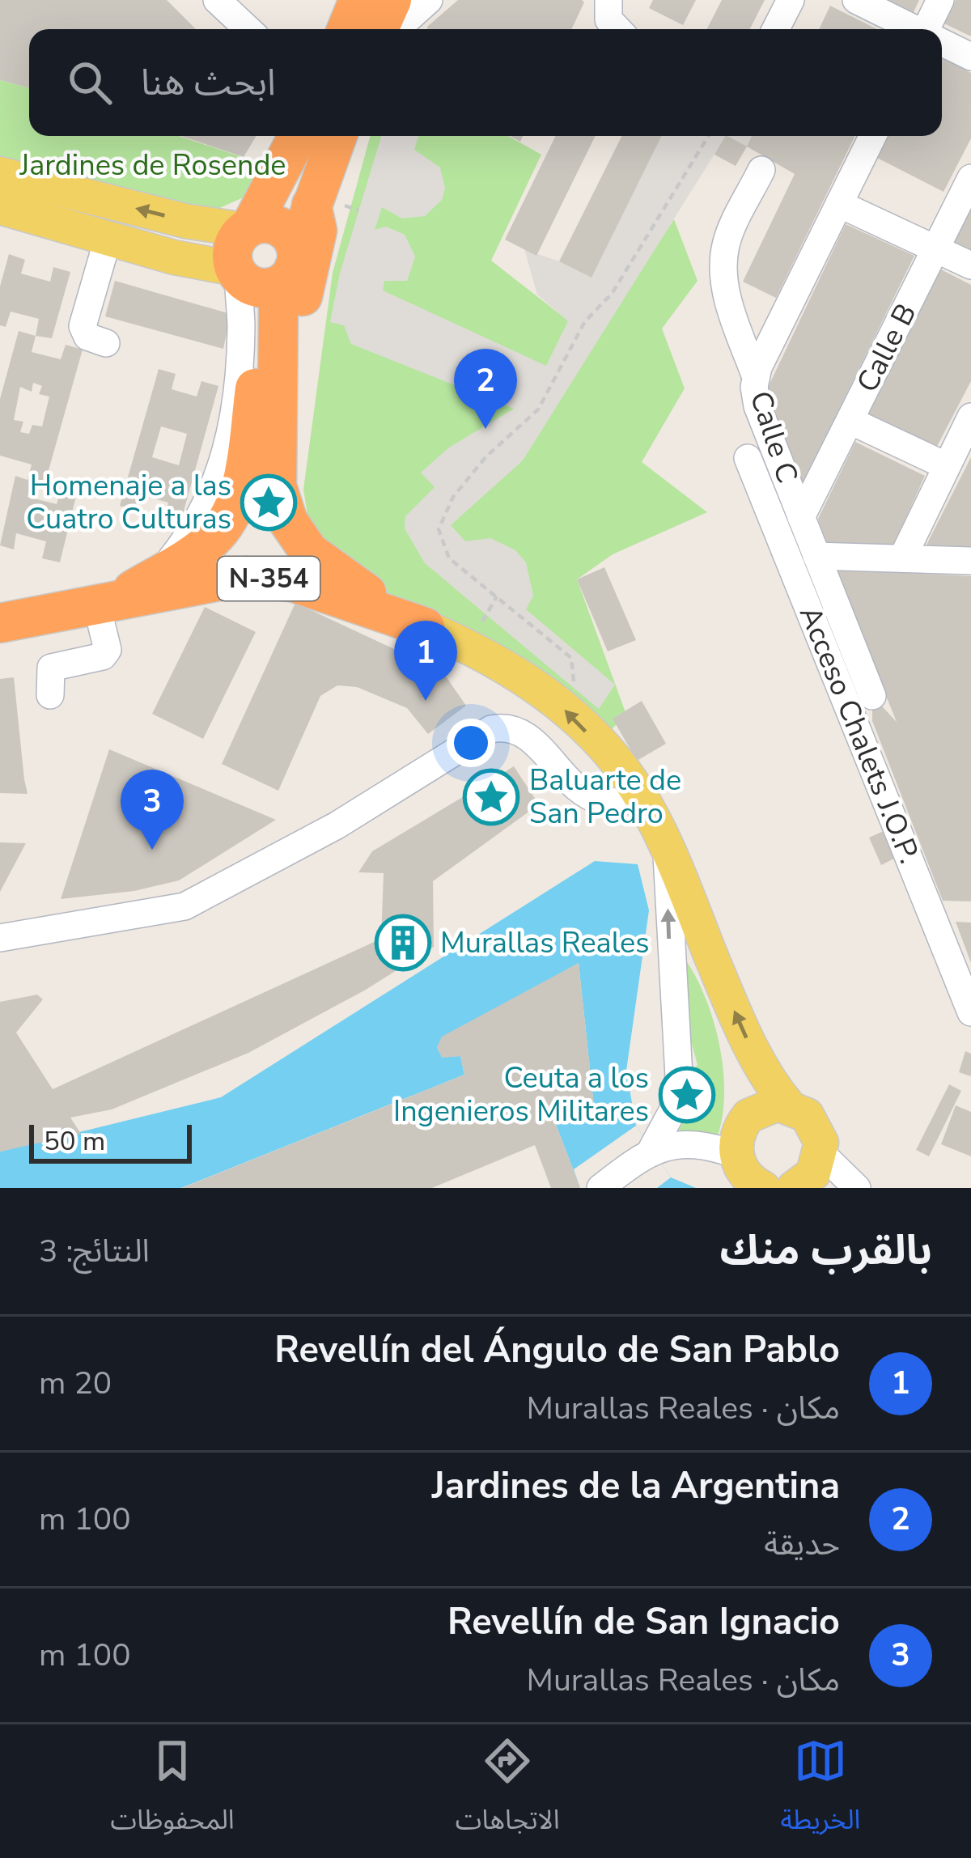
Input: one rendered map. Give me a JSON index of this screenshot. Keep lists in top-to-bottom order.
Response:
{
  "streets": {
    "highway": ["N-354"],
    "street": ["Calle B", "Calle C", "Acceso Chalets J.O.P."]
  },
  "crossings": [
    ["Calle B", "Calle C"]
  ],
  "parks": ["Jardines de Rosende"],
  "places": {
    "place": ["Homenaje a las Cuatro Culturas", "Baluarte de San Pedro", "Ceuta a los Ingenieros Militares"],
    "building": ["Murallas Reales"]
  },
  "scale_bar": "50 m",
  "page": {
    "search": "ابحث هنا",
    "pins": ["2", "1", "3"],
    "scale": "50 m",
    "heading": ["بالقرب منك", "النتائج: 3"],
    "list": [
      {
        "mark": "1",
        "name": "Revellín del Ángulo de San Pablo",
        "note": "مكان · Murallas Reales",
        "value": "20 m"
      },
      {
        "mark": "2",
        "name": "Jardines de la Argentina",
        "note": "حديقة",
        "value": "100 m"
      },
      {
        "mark": "3",
        "name": "Revellín de San Ignacio",
        "note": "مكان · Murallas Reales",
        "value": "100 m"
      }
    ],
    "nav": ["الخريطة", "الاتجاهات", "المحفوظات"]
  }
}
